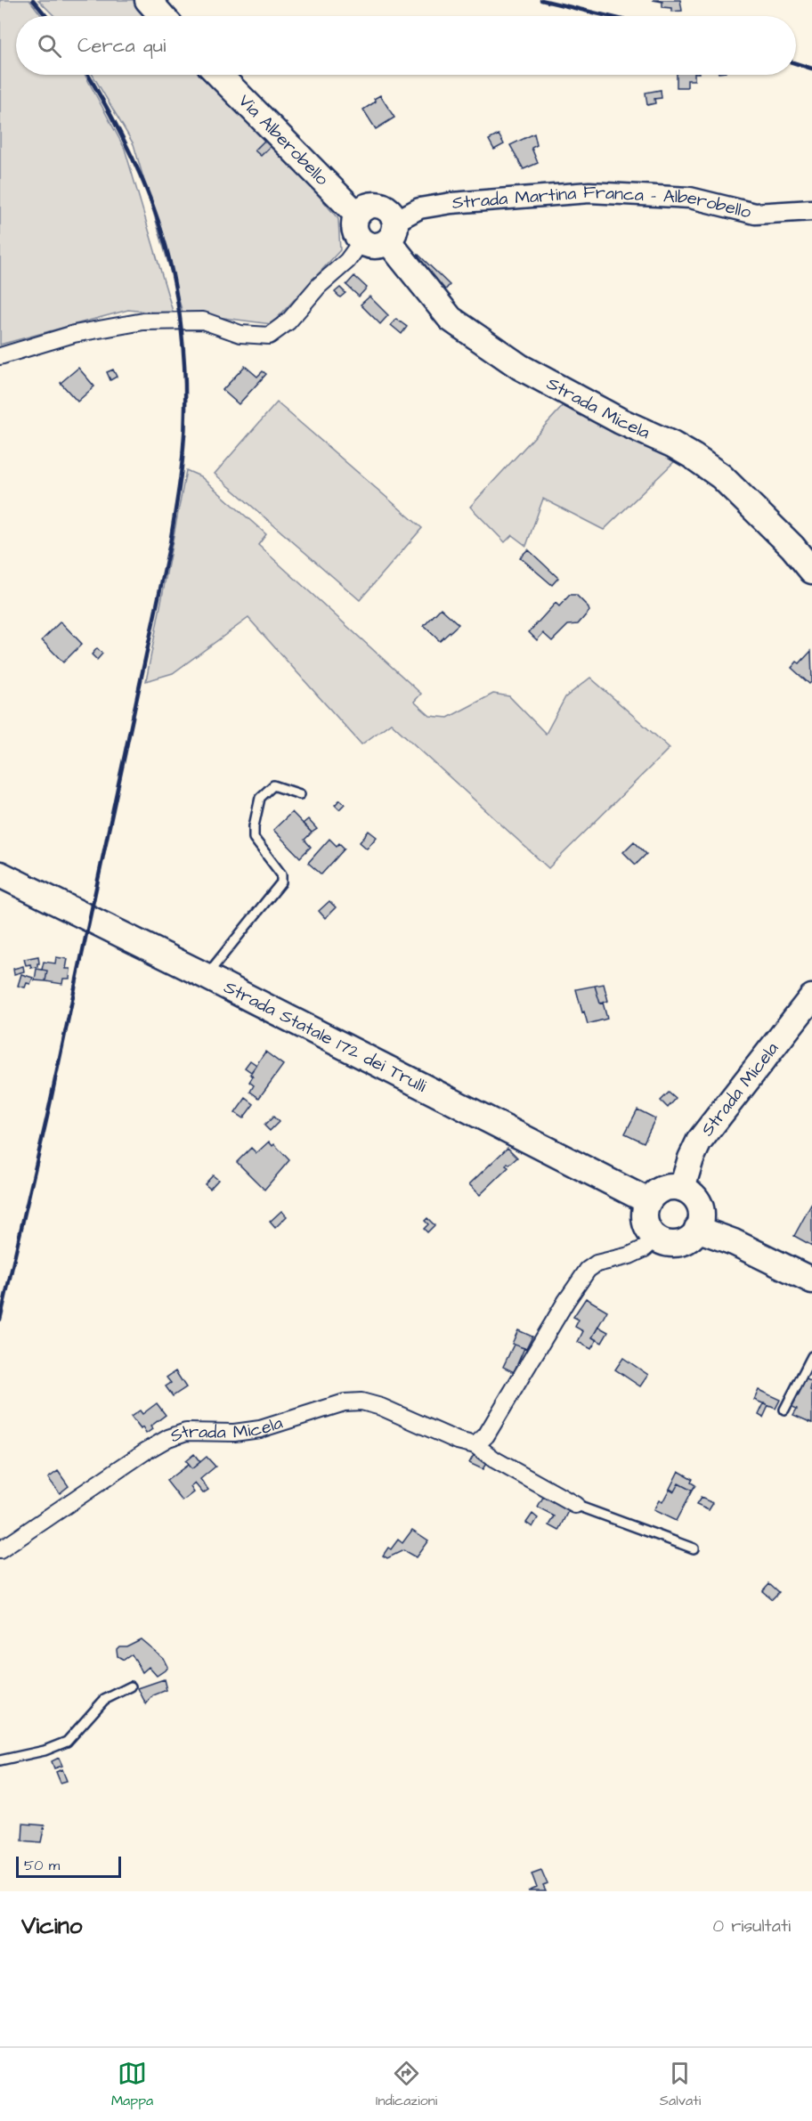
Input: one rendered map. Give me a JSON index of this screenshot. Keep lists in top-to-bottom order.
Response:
{
  "streets": {
    "main road": ["Via Alberobello", "Strada Micela", "Strada Statale 172 dei Trulli"],
    "street": ["Strada Martina Franca - Alberobello"]
  },
  "crossings": [
    ["Via Alberobello", "Strada Martina Franca - Alberobello"],
    ["Via Alberobello", "Strada Micela"],
    ["Strada Martina Franca - Alberobello", "Strada Micela"],
    ["Strada Micela", "Strada Statale 172 dei Trulli"]
  ],
  "scale_bar": "50 m",
  "page": {
    "search": "Cerca qui",
    "scale": "50 m",
    "heading": ["Vicino", "0 risultati"],
    "nav": ["Mappa", "Indicazioni", "Salvati"]
  }
}
